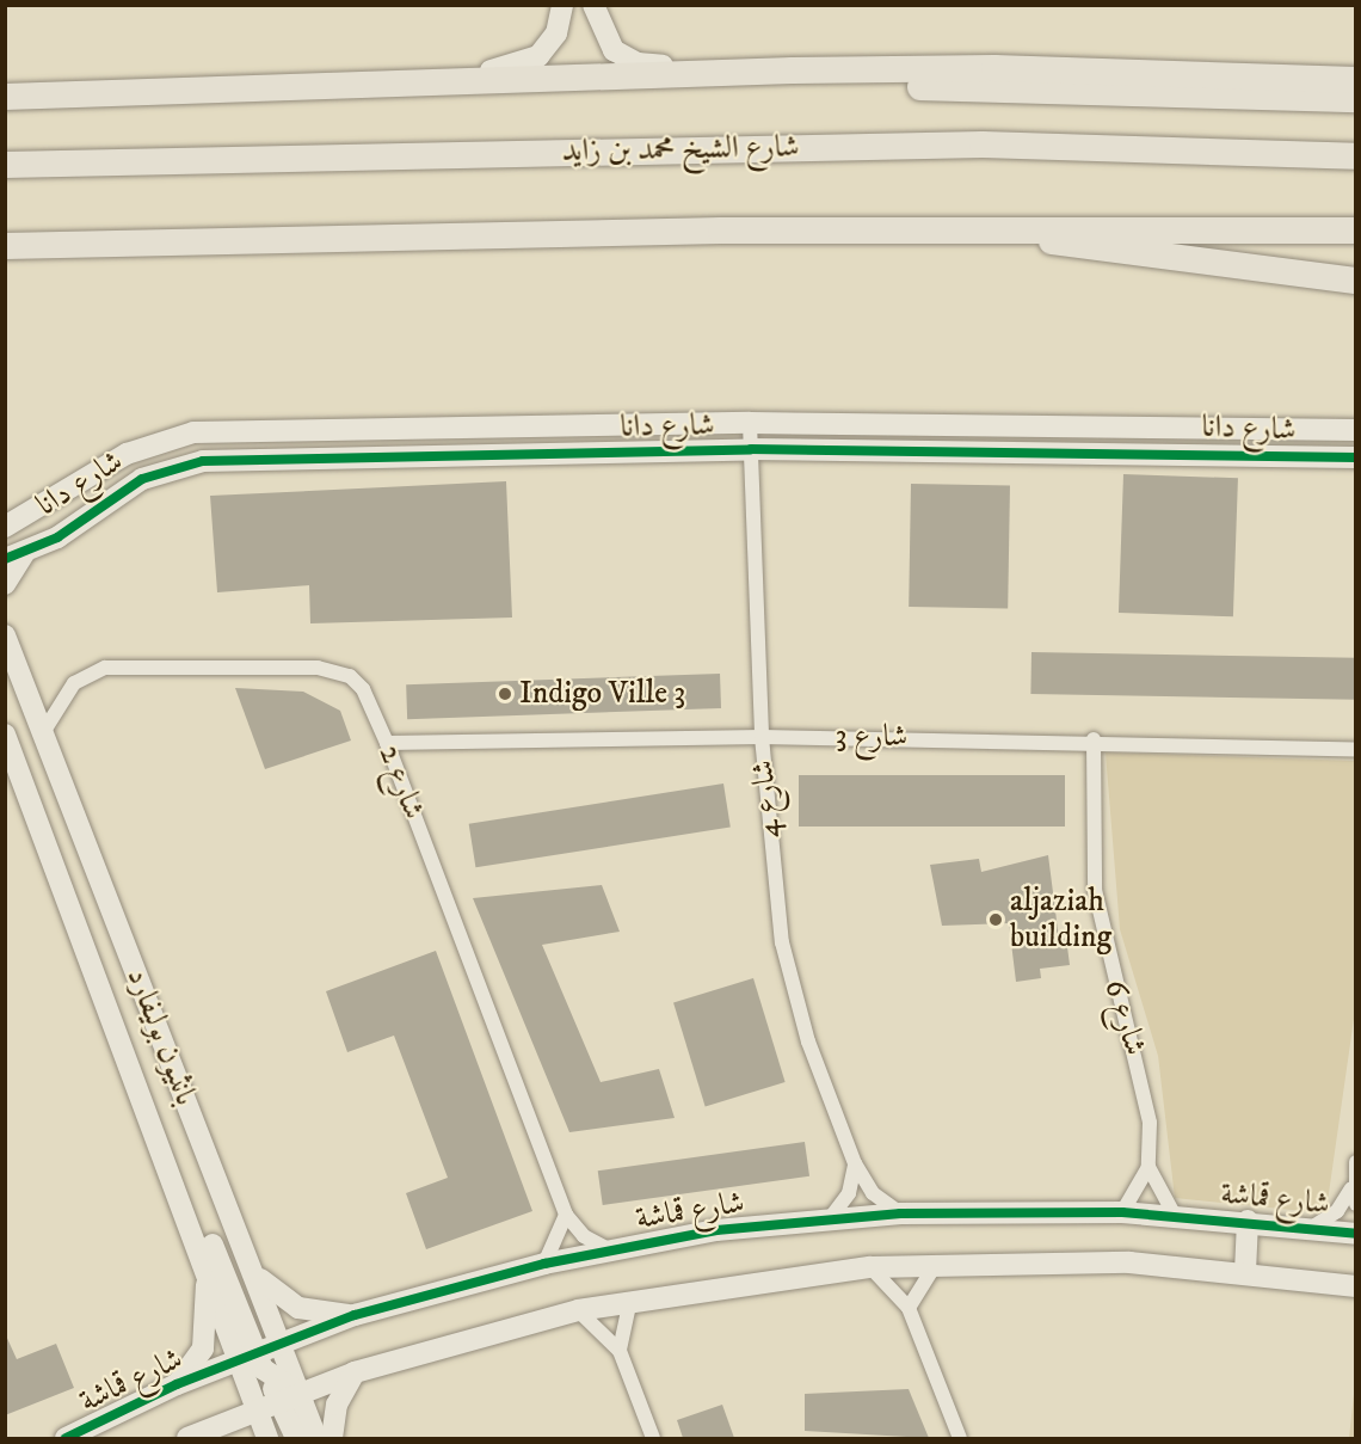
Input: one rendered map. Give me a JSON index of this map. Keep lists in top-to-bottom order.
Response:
{
  "streets": {
    "highway": ["شارع الشيخ محمد بن زايد"],
    "street": [
      "شارع دانا",
      "شارع 3",
      "شارع 2",
      "شارع 4",
      "شارع 6",
      "بانثيون بوليفارد",
      "شارع قماشة"
    ]
  },
  "crossings": [
    ["شارع دانا", "شارع 4"],
    ["شارع 3", "شارع 2"],
    ["شارع 3", "شارع 4"],
    ["شارع 3", "شارع 6"],
    ["شارع 2", "بانثيون بوليفارد"],
    ["شارع 2", "شارع قماشة"],
    ["شارع 4", "شارع قماشة"],
    ["شارع 6", "شارع قماشة"],
    ["بانثيون بوليفارد", "شارع قماشة"]
  ],
  "places": ["Indigo Ville 3", "aljaziah building"]
}
